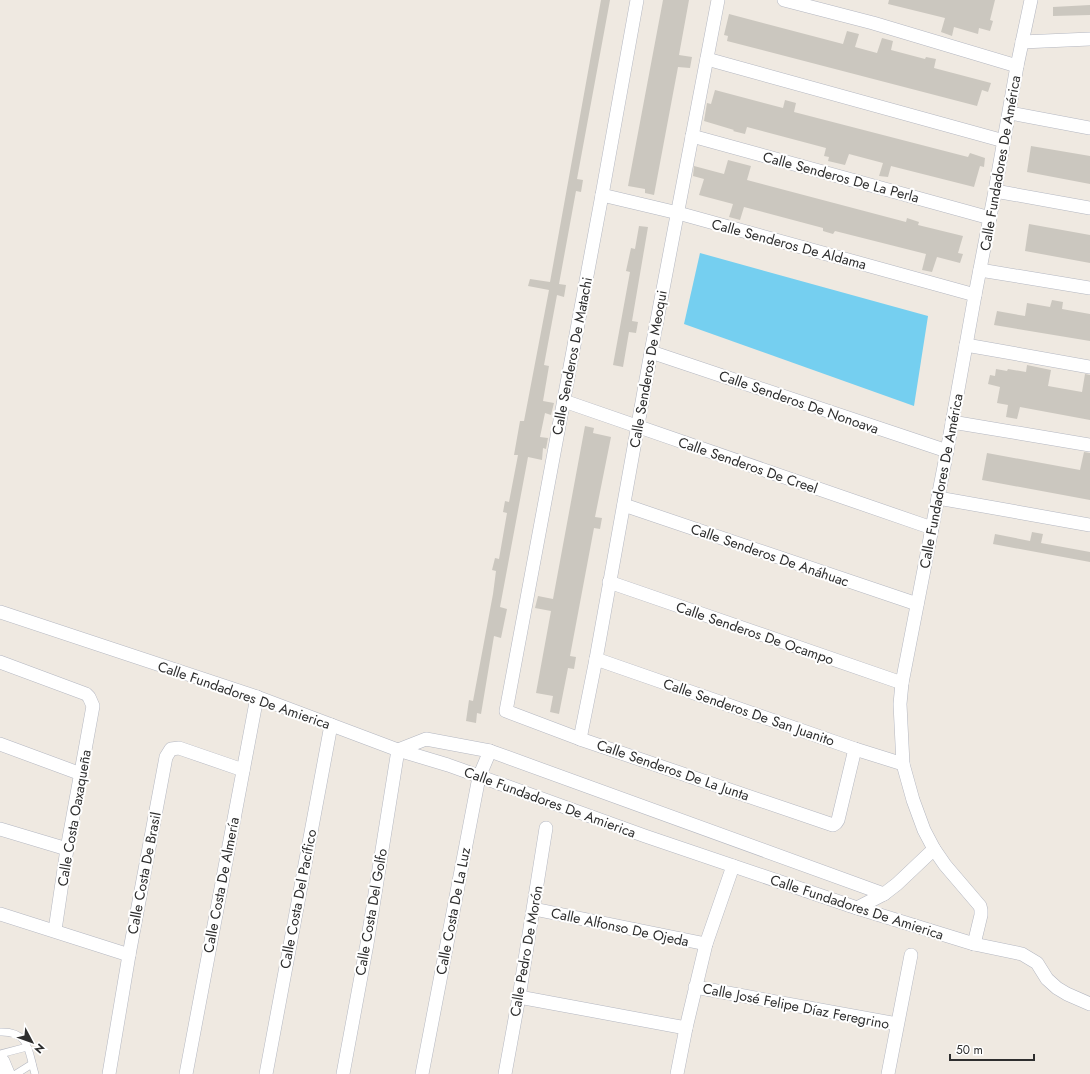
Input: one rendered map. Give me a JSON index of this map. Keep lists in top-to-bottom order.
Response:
{
  "streets": {
    "street": [
      "Calle Fundadores De América",
      "Calle Senderos De La Perla",
      "Calle Senderos De Aldama",
      "Calle Senderos De Matachi",
      "Calle Senderos De Meoqui",
      "Calle Senderos De Nonoava",
      "Calle Senderos De Creel",
      "Calle Senderos De Anáhuac",
      "Calle Senderos De Ocampo",
      "Calle Fundadores De Amierica",
      "Calle Senderos De San Juanito",
      "Calle Senderos De La Junta",
      "Calle Costa Oaxaqueña",
      "Calle Costa De Brasil",
      "Calle Costa De Almería",
      "Calle Costa Del Pacífico",
      "Calle Costa De La Luz",
      "Calle Costa Del Golfo",
      "Calle Alfonso De Ojeda",
      "Calle Pedro De Morón",
      "Calle José Felipe Díaz Feregrino"
    ]
  },
  "crossings": [
    ["Calle Fundadores De América", "Calle Senderos De La Perla"],
    ["Calle Fundadores De América", "Calle Senderos De Aldama"],
    ["Calle Fundadores De América", "Calle Senderos De Nonoava"],
    ["Calle Fundadores De América", "Calle Senderos De Creel"],
    ["Calle Fundadores De América", "Calle Senderos De Anáhuac"],
    ["Calle Fundadores De América", "Calle Senderos De Ocampo"],
    ["Calle Fundadores De América", "Calle Fundadores De Amierica"],
    ["Calle Fundadores De América", "Calle Senderos De San Juanito"],
    ["Calle Senderos De La Perla", "Calle Senderos De Meoqui"],
    ["Calle Senderos De Aldama", "Calle Senderos De Matachi"],
    ["Calle Senderos De Aldama", "Calle Senderos De Meoqui"],
    ["Calle Senderos De Matachi", "Calle Senderos De Creel"],
    ["Calle Senderos De Matachi", "Calle Senderos De La Junta"],
    ["Calle Senderos De Meoqui", "Calle Senderos De Nonoava"],
    ["Calle Senderos De Meoqui", "Calle Senderos De Creel"],
    ["Calle Senderos De Meoqui", "Calle Senderos De Anáhuac"],
    ["Calle Senderos De Meoqui", "Calle Senderos De Ocampo"],
    ["Calle Senderos De Meoqui", "Calle Senderos De San Juanito"],
    ["Calle Senderos De Meoqui", "Calle Senderos De La Junta"],
    ["Calle Fundadores De Amierica", "Calle Costa De Almería"],
    ["Calle Fundadores De Amierica", "Calle Costa Del Pacífico"],
    ["Calle Fundadores De Amierica", "Calle Costa De La Luz"],
    ["Calle Fundadores De Amierica", "Calle Costa Del Golfo"],
    ["Calle Senderos De San Juanito", "Calle Senderos De La Junta"],
    ["Calle Costa De Brasil", "Calle Costa De Almería"],
    ["Calle Alfonso De Ojeda", "Calle Pedro De Morón"]
  ],
  "scale_bar": "50 m",
  "north": "bottom right"
}
